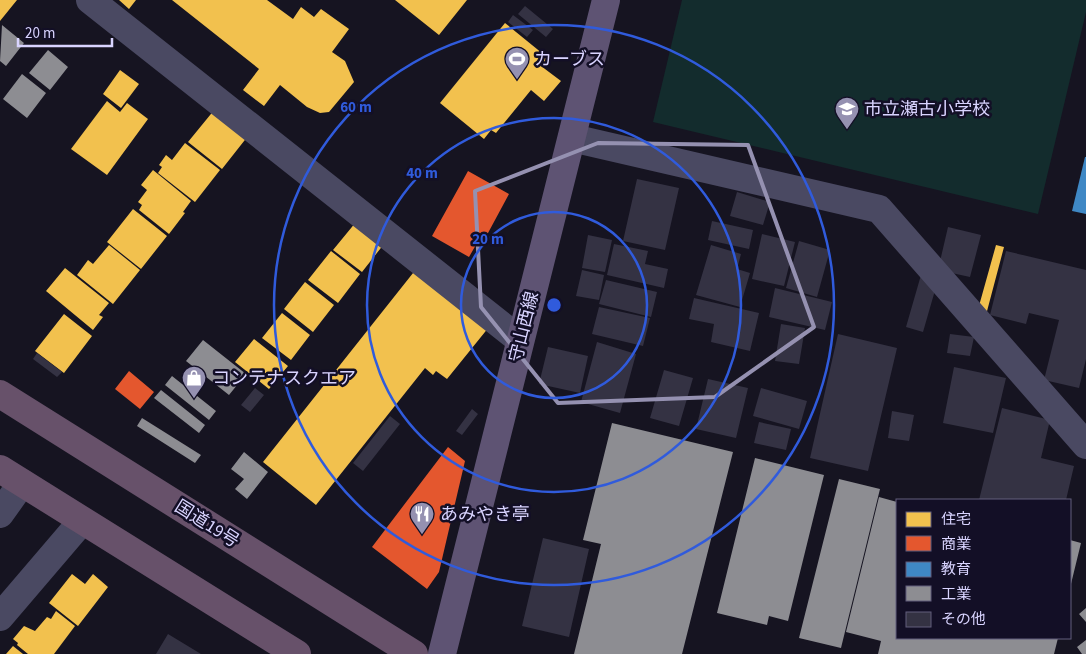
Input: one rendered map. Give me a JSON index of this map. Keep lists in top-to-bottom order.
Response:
{
  "streets": {
    "highway": ["国道19号"],
    "main road": ["守山西線"]
  },
  "places": {
    "sports": ["カーブス"],
    "school or university": ["市立瀬古小学校"],
    "shop": ["コンテナスクエア"],
    "restaurant": ["あみやき亭"]
  },
  "legend": [
    "住宅",
    "商業",
    "教育",
    "工業",
    "その他"
  ],
  "scale_bar": "20 m",
  "rings": ["60 m", "40 m", "20 m"]
}
